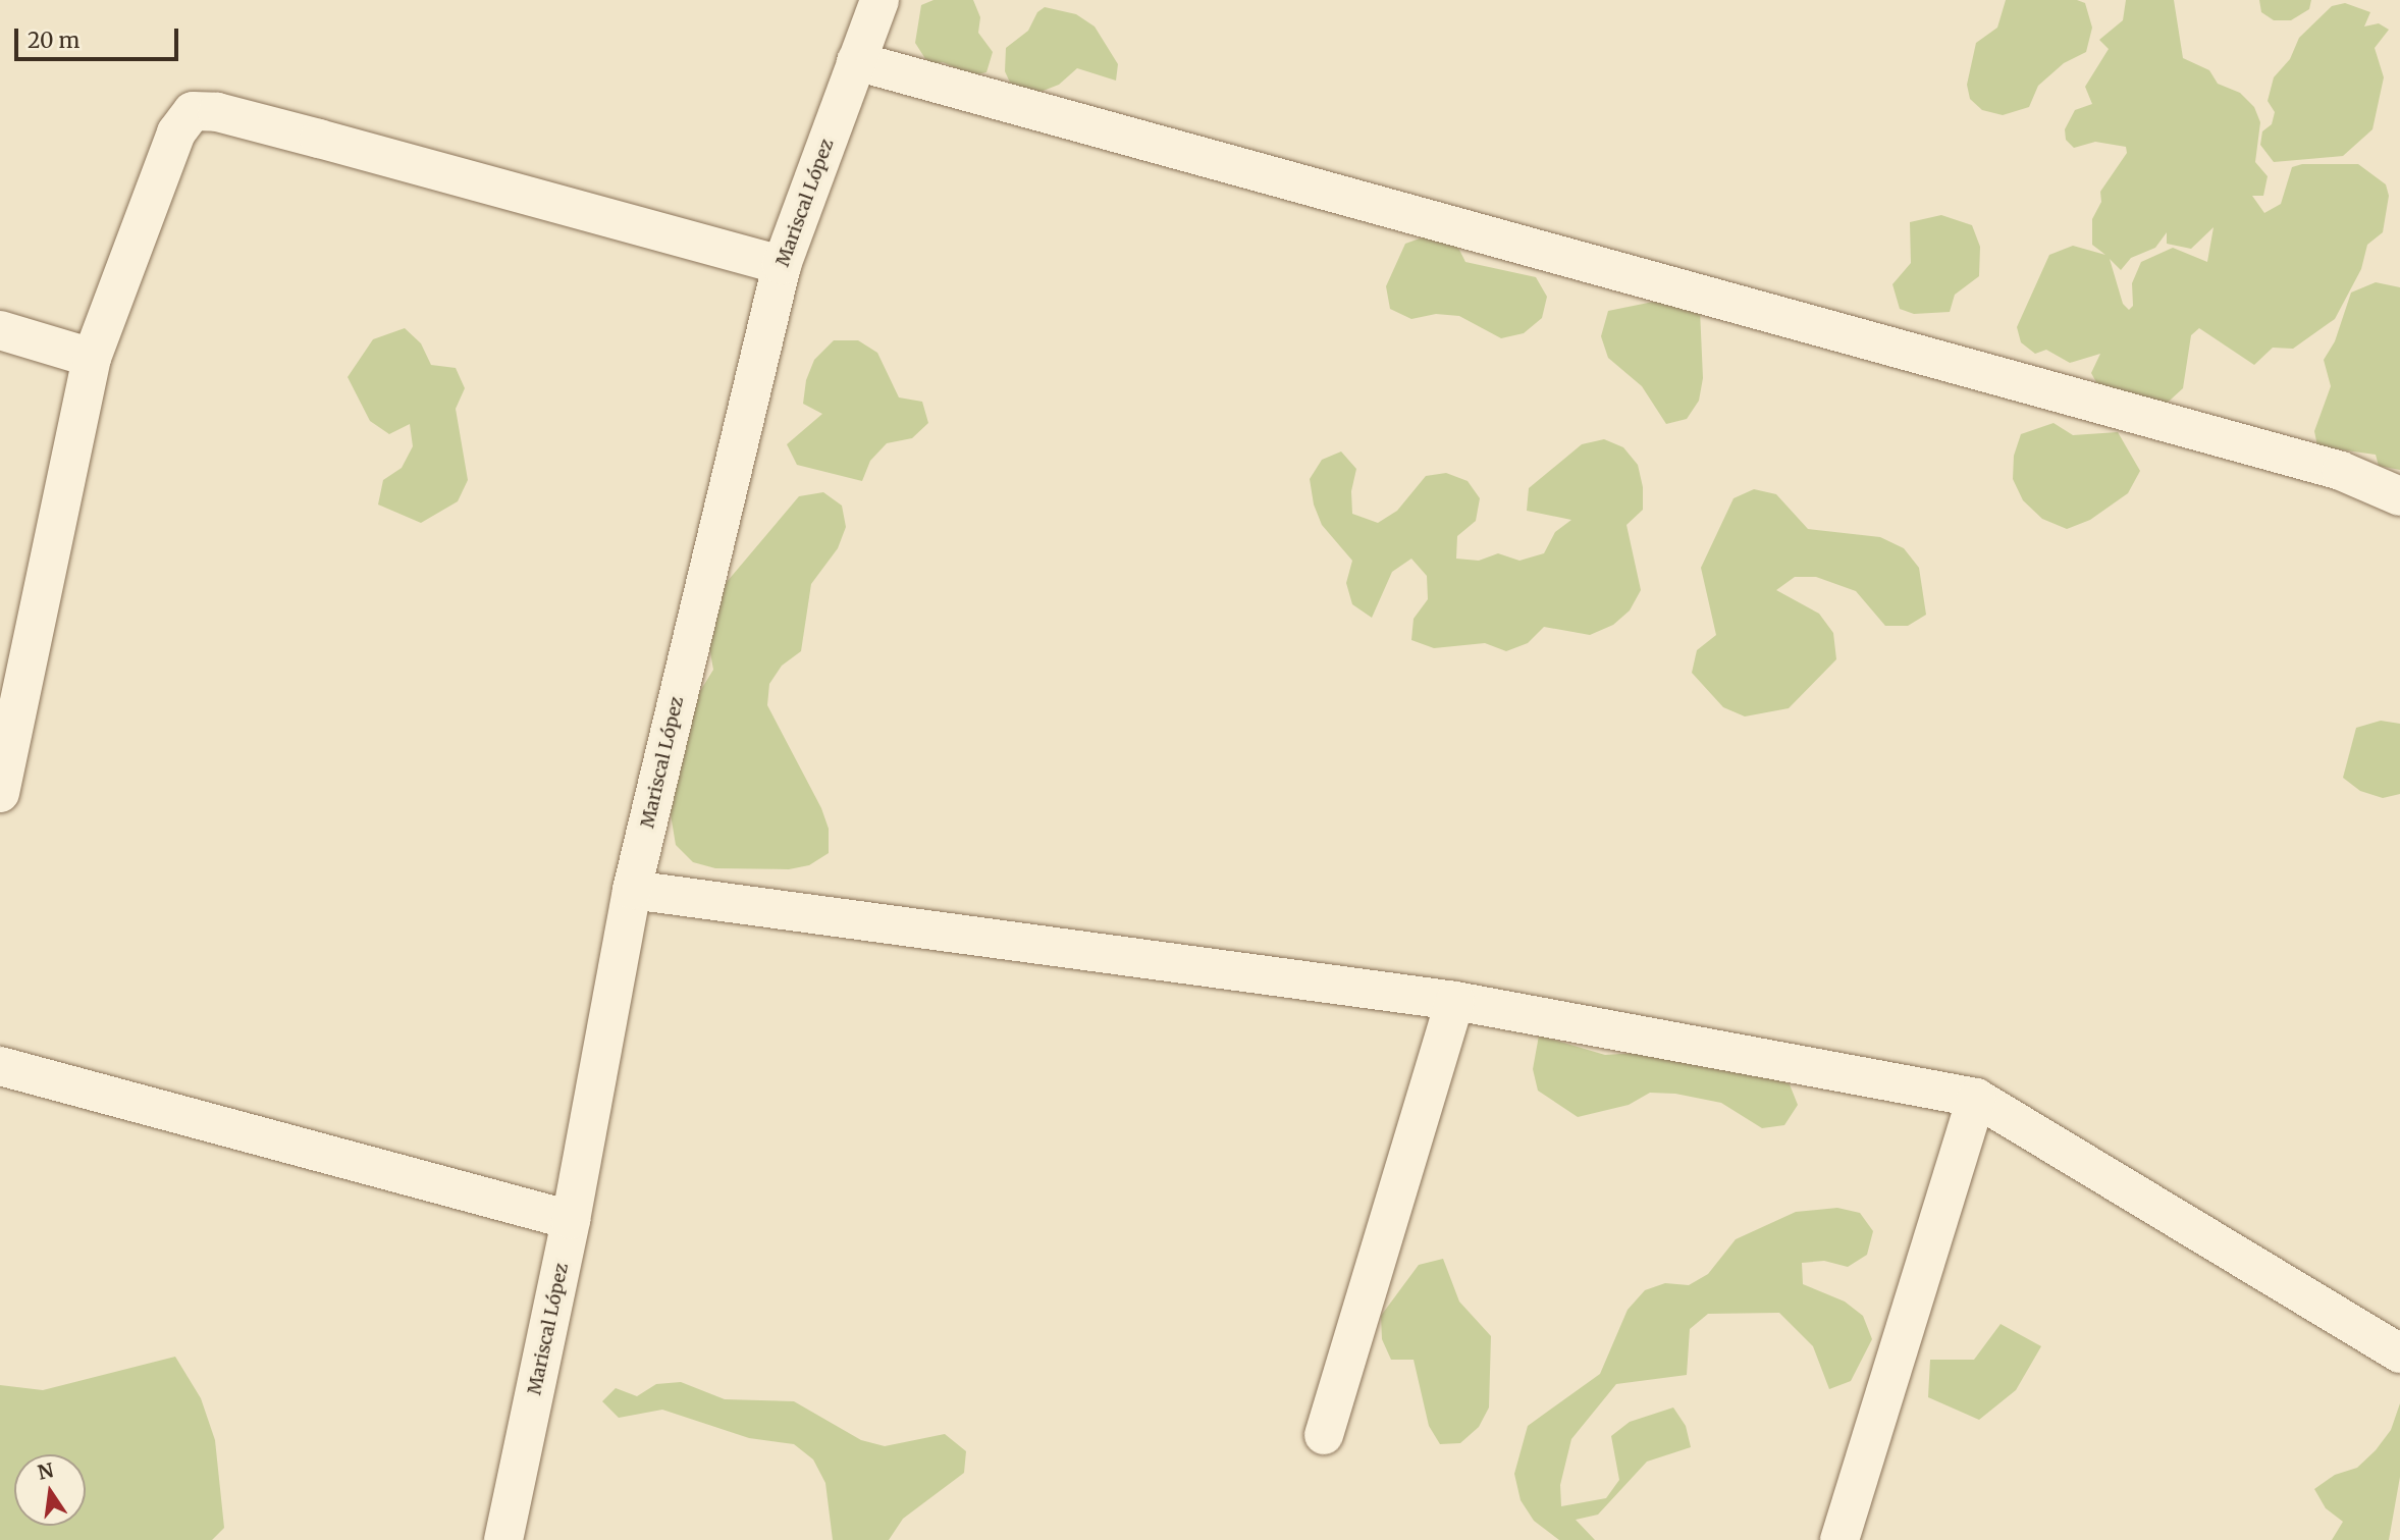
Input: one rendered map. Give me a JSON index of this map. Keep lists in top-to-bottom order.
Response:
{
  "streets": {
    "street": ["Mariscal López"]
  },
  "scale_bar": "20 m",
  "north": "top"
}
